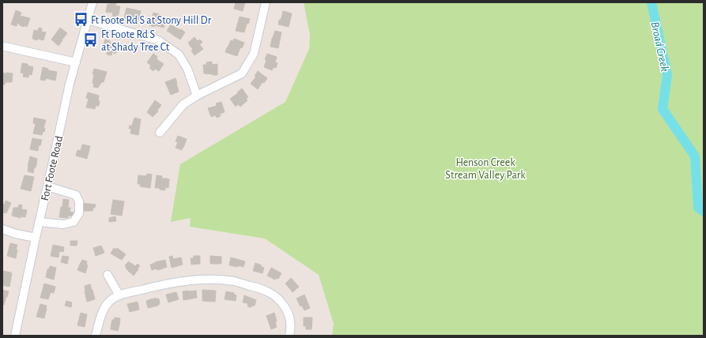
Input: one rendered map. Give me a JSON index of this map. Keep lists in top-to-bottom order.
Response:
{
  "streets": {
    "street": ["Fort Foote Road"]
  },
  "water": ["Broad Creek"],
  "parks": ["Henson Creek Stream Valley Park"],
  "places": {
    "bus stop": ["Ft Foote Rd S at Stony Hill Dr", "Ft Foote Rd S at Shady Tree Ct"]
  }
}
